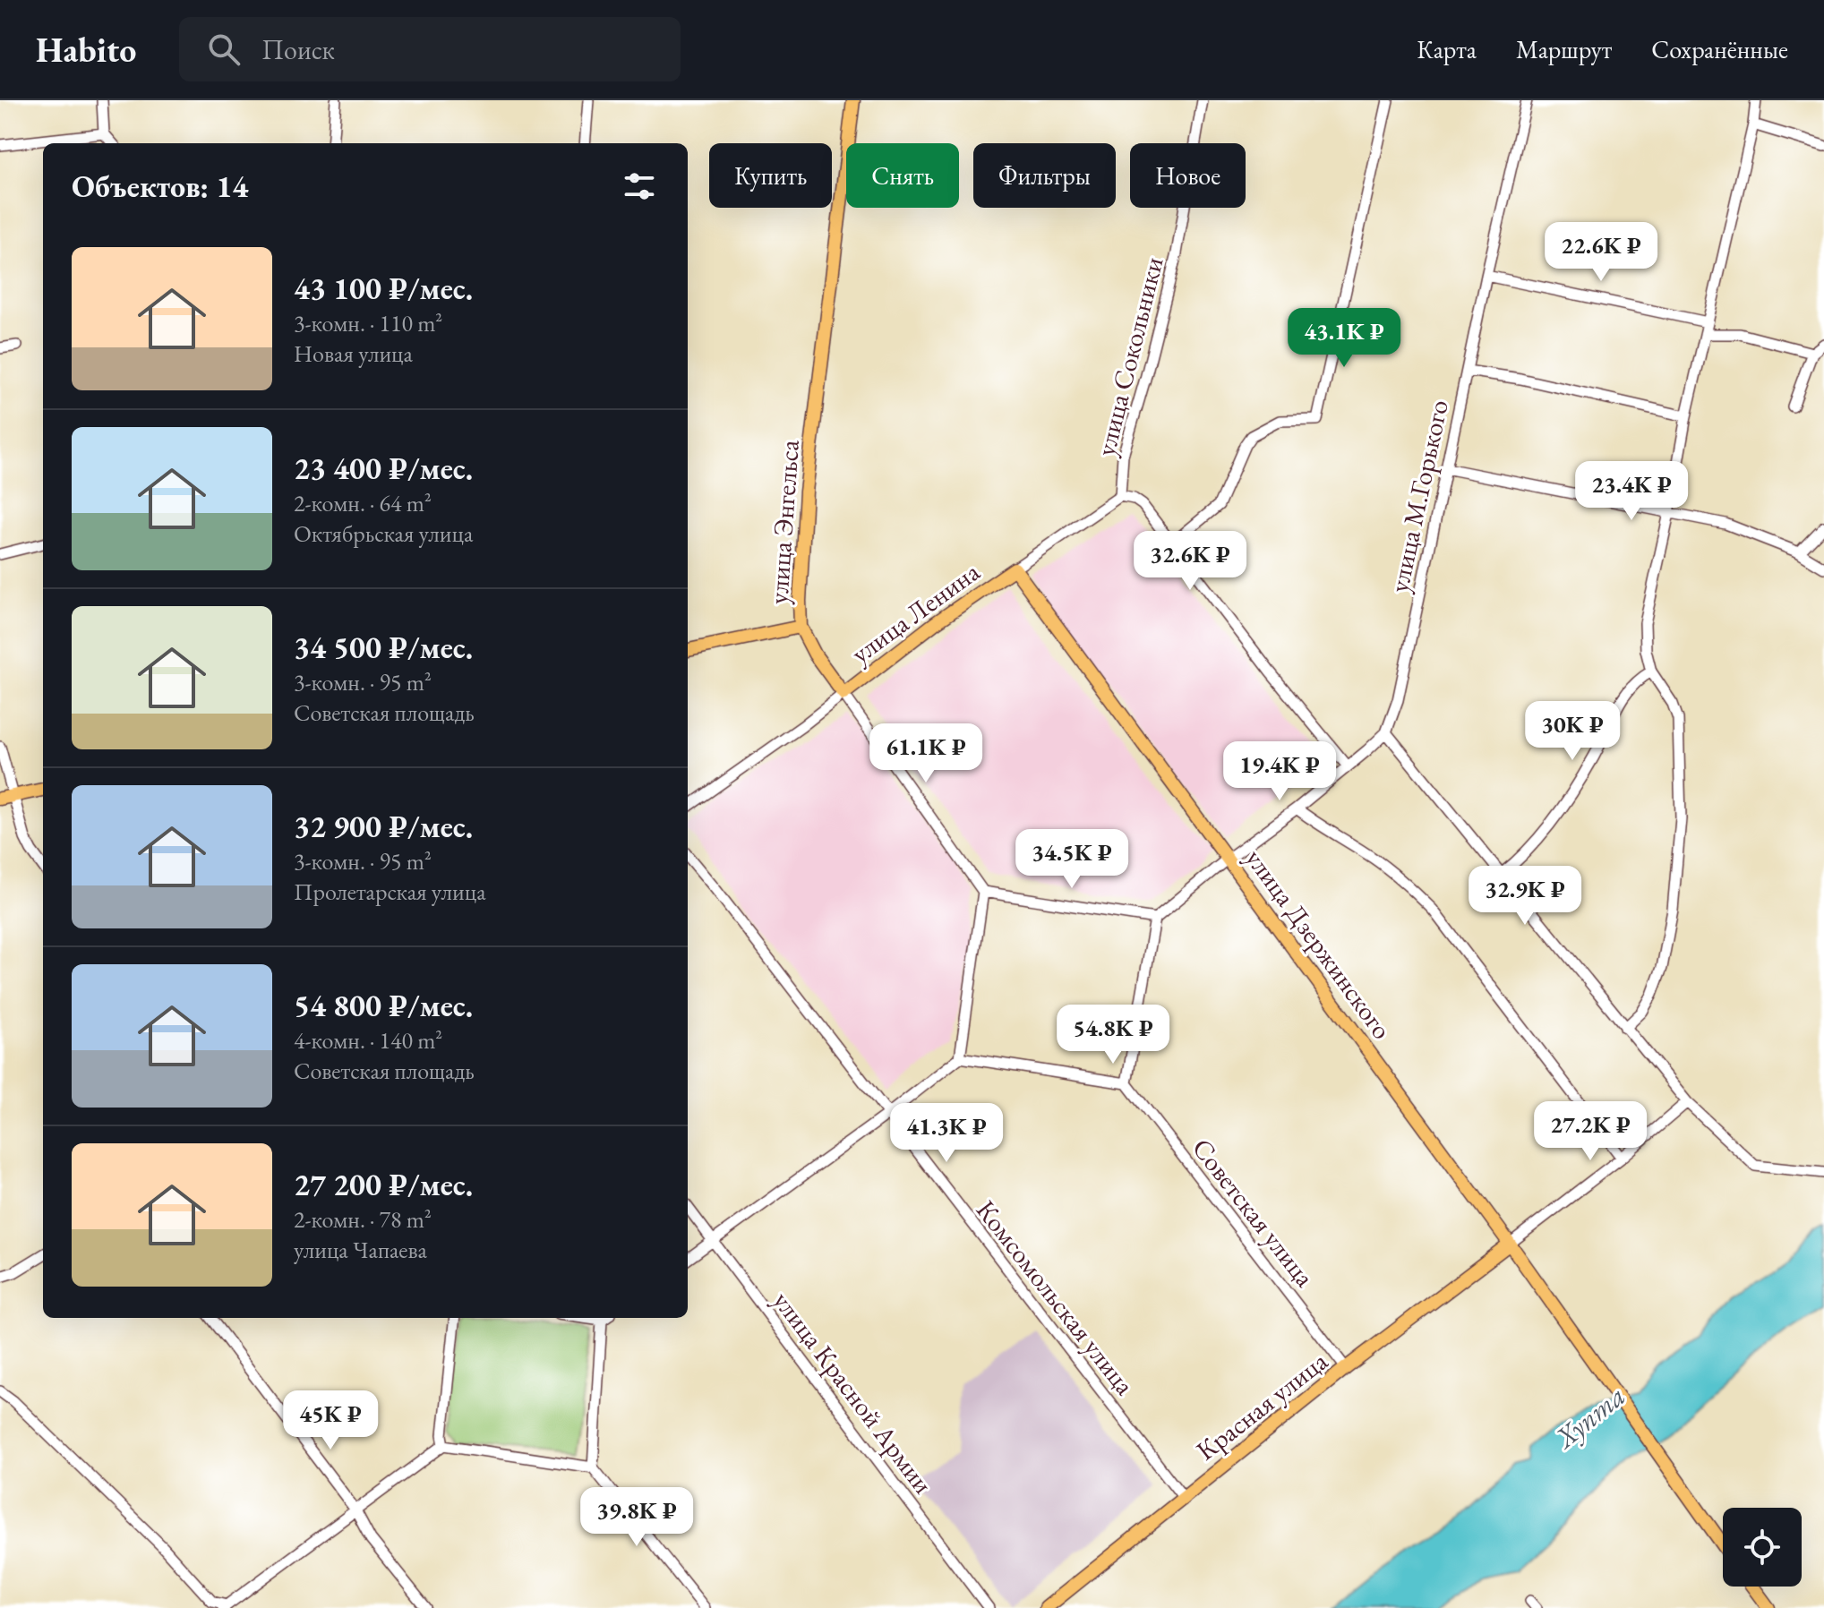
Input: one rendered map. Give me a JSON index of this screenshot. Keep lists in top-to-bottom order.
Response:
{
  "streets": {
    "main road": [
      "улица Энгельса",
      "улица Ленина",
      "улица Дзержинского",
      "Красная улица"
    ],
    "street": [
      "улица Сокольники",
      "улица М.Горького",
      "Советская улица",
      "Комсомольская улица",
      "улица Красной Армии"
    ]
  },
  "crossings": [
    ["улица Сокольники", "улица Ленина"],
    ["улица Сокольники", "улица Дзержинского"],
    ["улица Энгельса", "улица Ленина"],
    ["улица Ленина", "улица Дзержинского"],
    ["улица Дзержинского", "Красная улица"],
    ["Советская улица", "Красная улица"],
    ["Комсомольская улица", "Красная улица"]
  ],
  "water": ["Хупта"],
  "page": {
    "header": "Habito",
    "search": "Поиск",
    "nav": ["Карта", "Маршрут", "Сохранённые"],
    "chip": [
      "Купить",
      "Снять",
      "Фильтры",
      "Новое"
    ],
    "heading": "Объектов: 14",
    "price": [
      "22.6K ₽",
      "43.1K ₽",
      "23.4K ₽",
      "32.6K ₽",
      "30K ₽",
      "61.1K ₽",
      "19.4K ₽",
      "34.5K ₽",
      "32.9K ₽",
      "54.8K ₽",
      "27.2K ₽",
      "41.3K ₽",
      "45K ₽",
      "39.8K ₽"
    ],
    "list": [
      {
        "name": "43 100 ₽/мес.",
        "note": "3-комн. · 110 m² · Новая улица"
      },
      {
        "name": "23 400 ₽/мес.",
        "note": "2-комн. · 64 m² · Октябрьская улица"
      },
      {
        "name": "34 500 ₽/мес.",
        "note": "3-комн. · 95 m² · Советская площадь"
      },
      {
        "name": "32 900 ₽/мес.",
        "note": "3-комн. · 95 m² · Пролетарская улица"
      },
      {
        "name": "54 800 ₽/мес.",
        "note": "4-комн. · 140 m² · Советская площадь"
      },
      {
        "name": "27 200 ₽/мес.",
        "note": "2-комн. · 78 m² · улица Чапаева"
      }
    ]
  }
}
